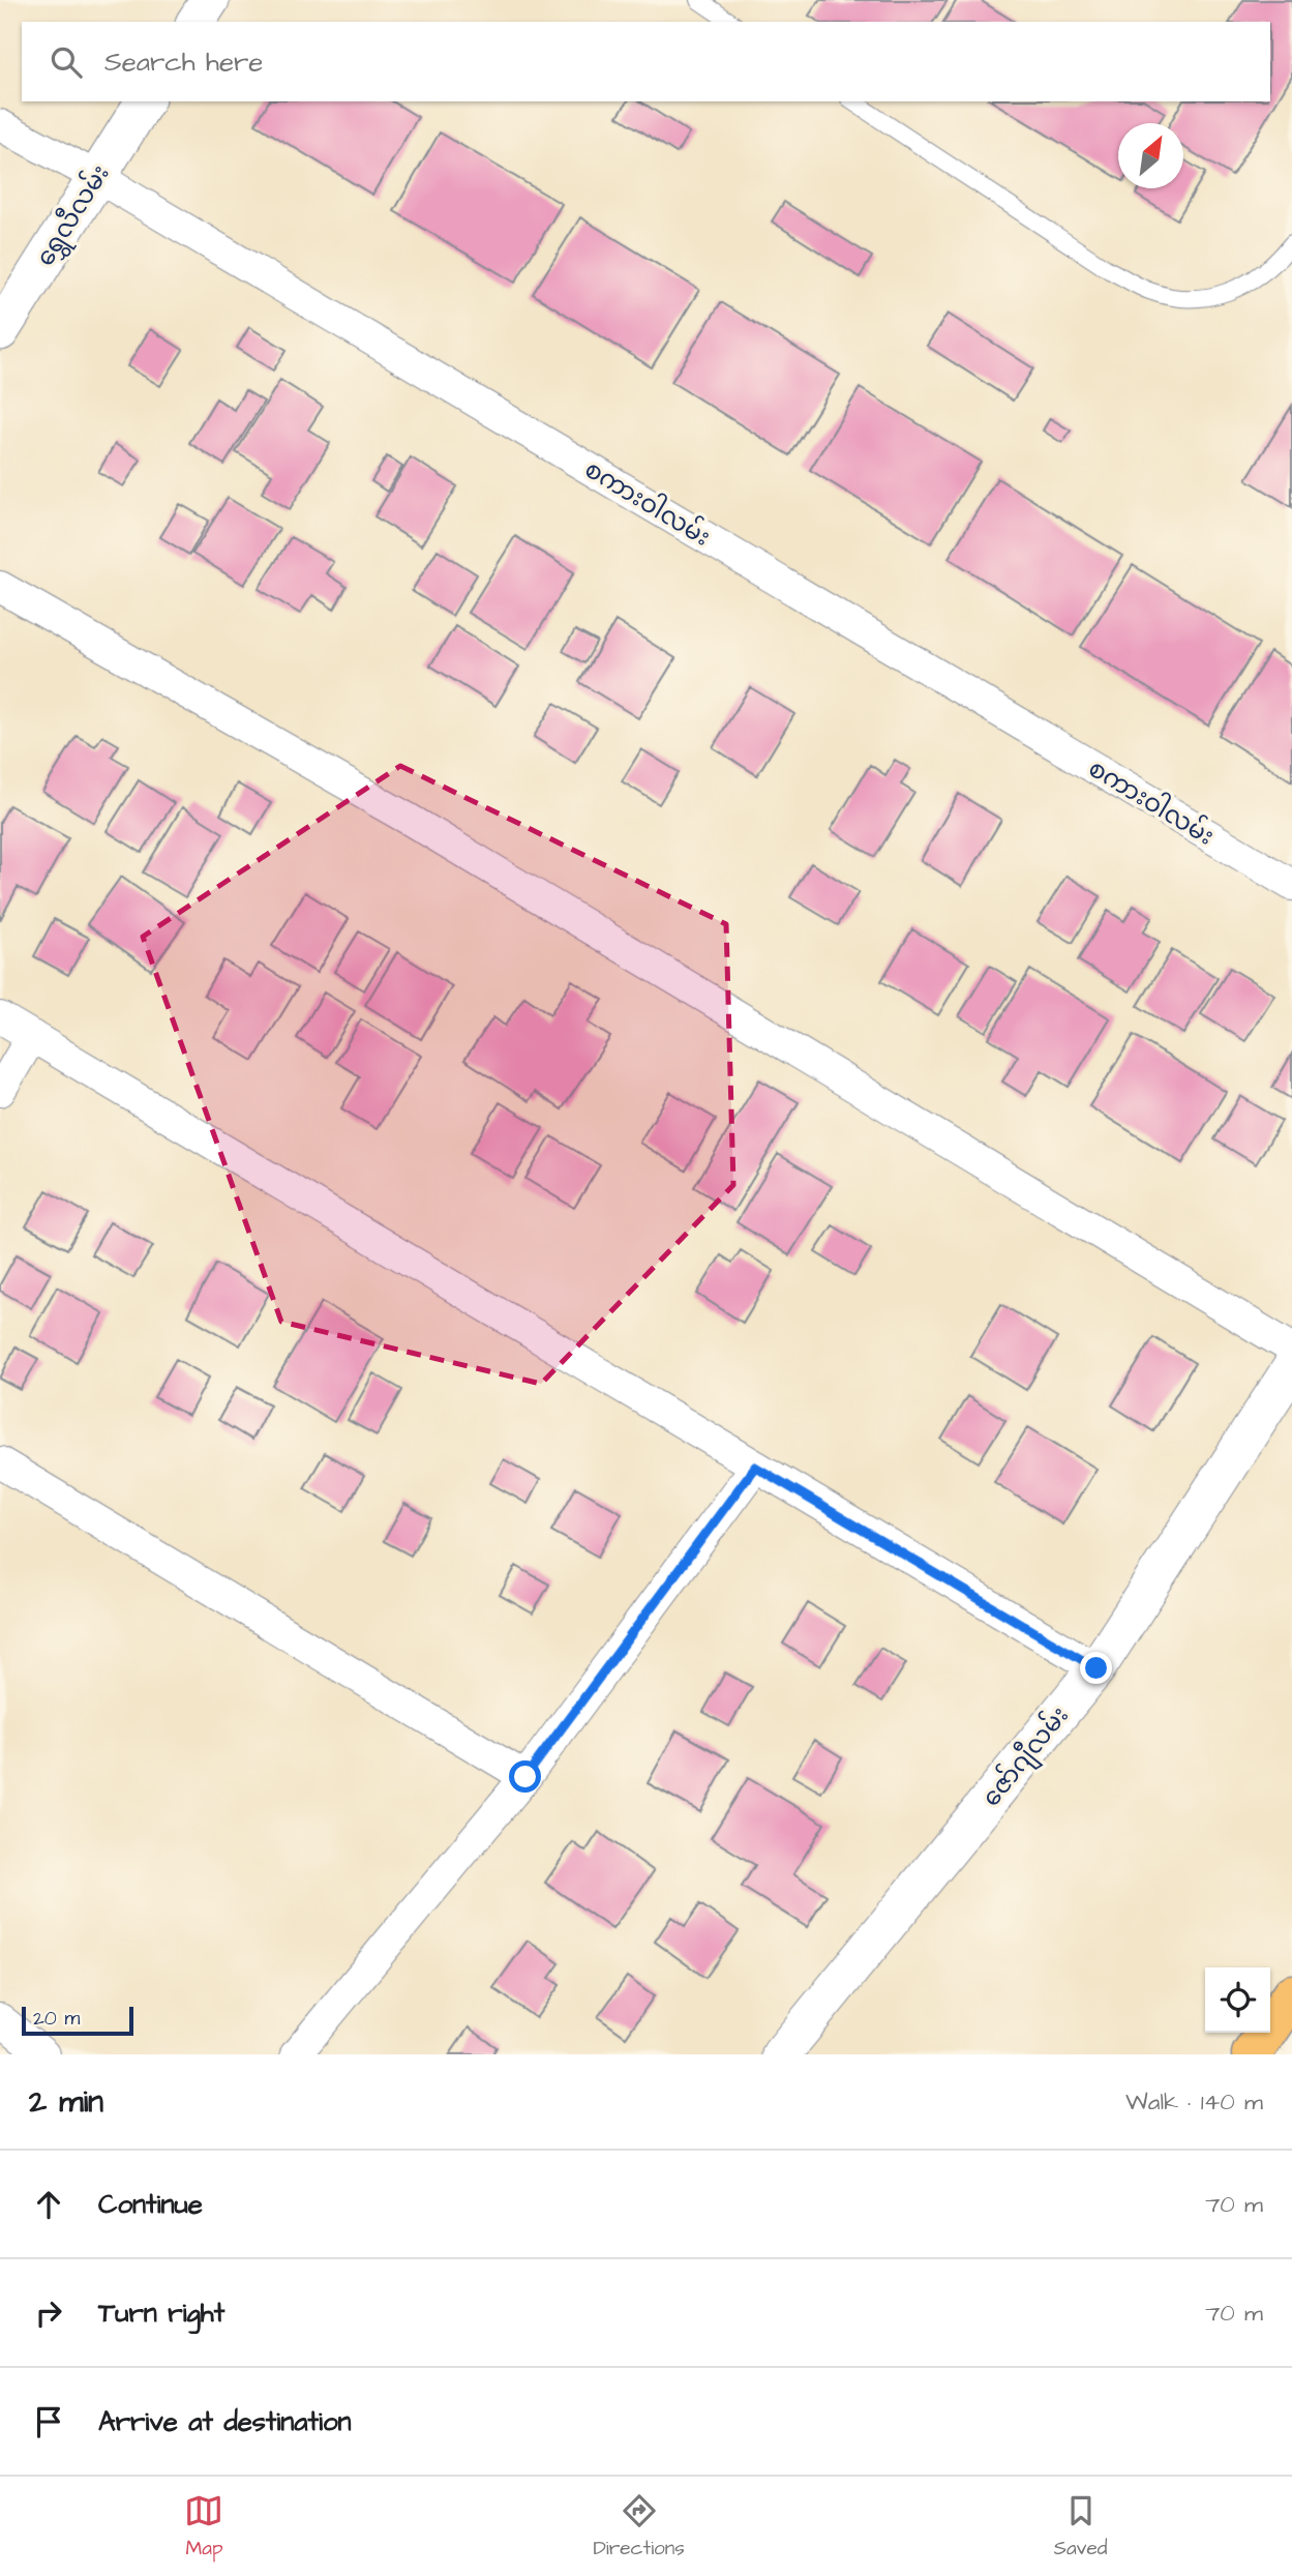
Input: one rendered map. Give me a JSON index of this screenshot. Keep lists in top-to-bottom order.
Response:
{
  "streets": {
    "street": ["ရွှေလီလမ်း", "စကားဝါလမ်း", "ဇော်ဂျီလမ်း"]
  },
  "crossings": [
    ["ရွှေလီလမ်း", "စကားဝါလမ်း"]
  ],
  "scale_bar": "20 m",
  "north": "top right",
  "page": {
    "search": "Search here",
    "scale": "20 m",
    "heading": ["2 min", "Walk · 140 m"],
    "list": [
      ["Continue", "70 m"],
      ["Turn right", "70 m"],
      "Arrive at destination"
    ],
    "nav": ["Map", "Directions", "Saved"]
  }
}
